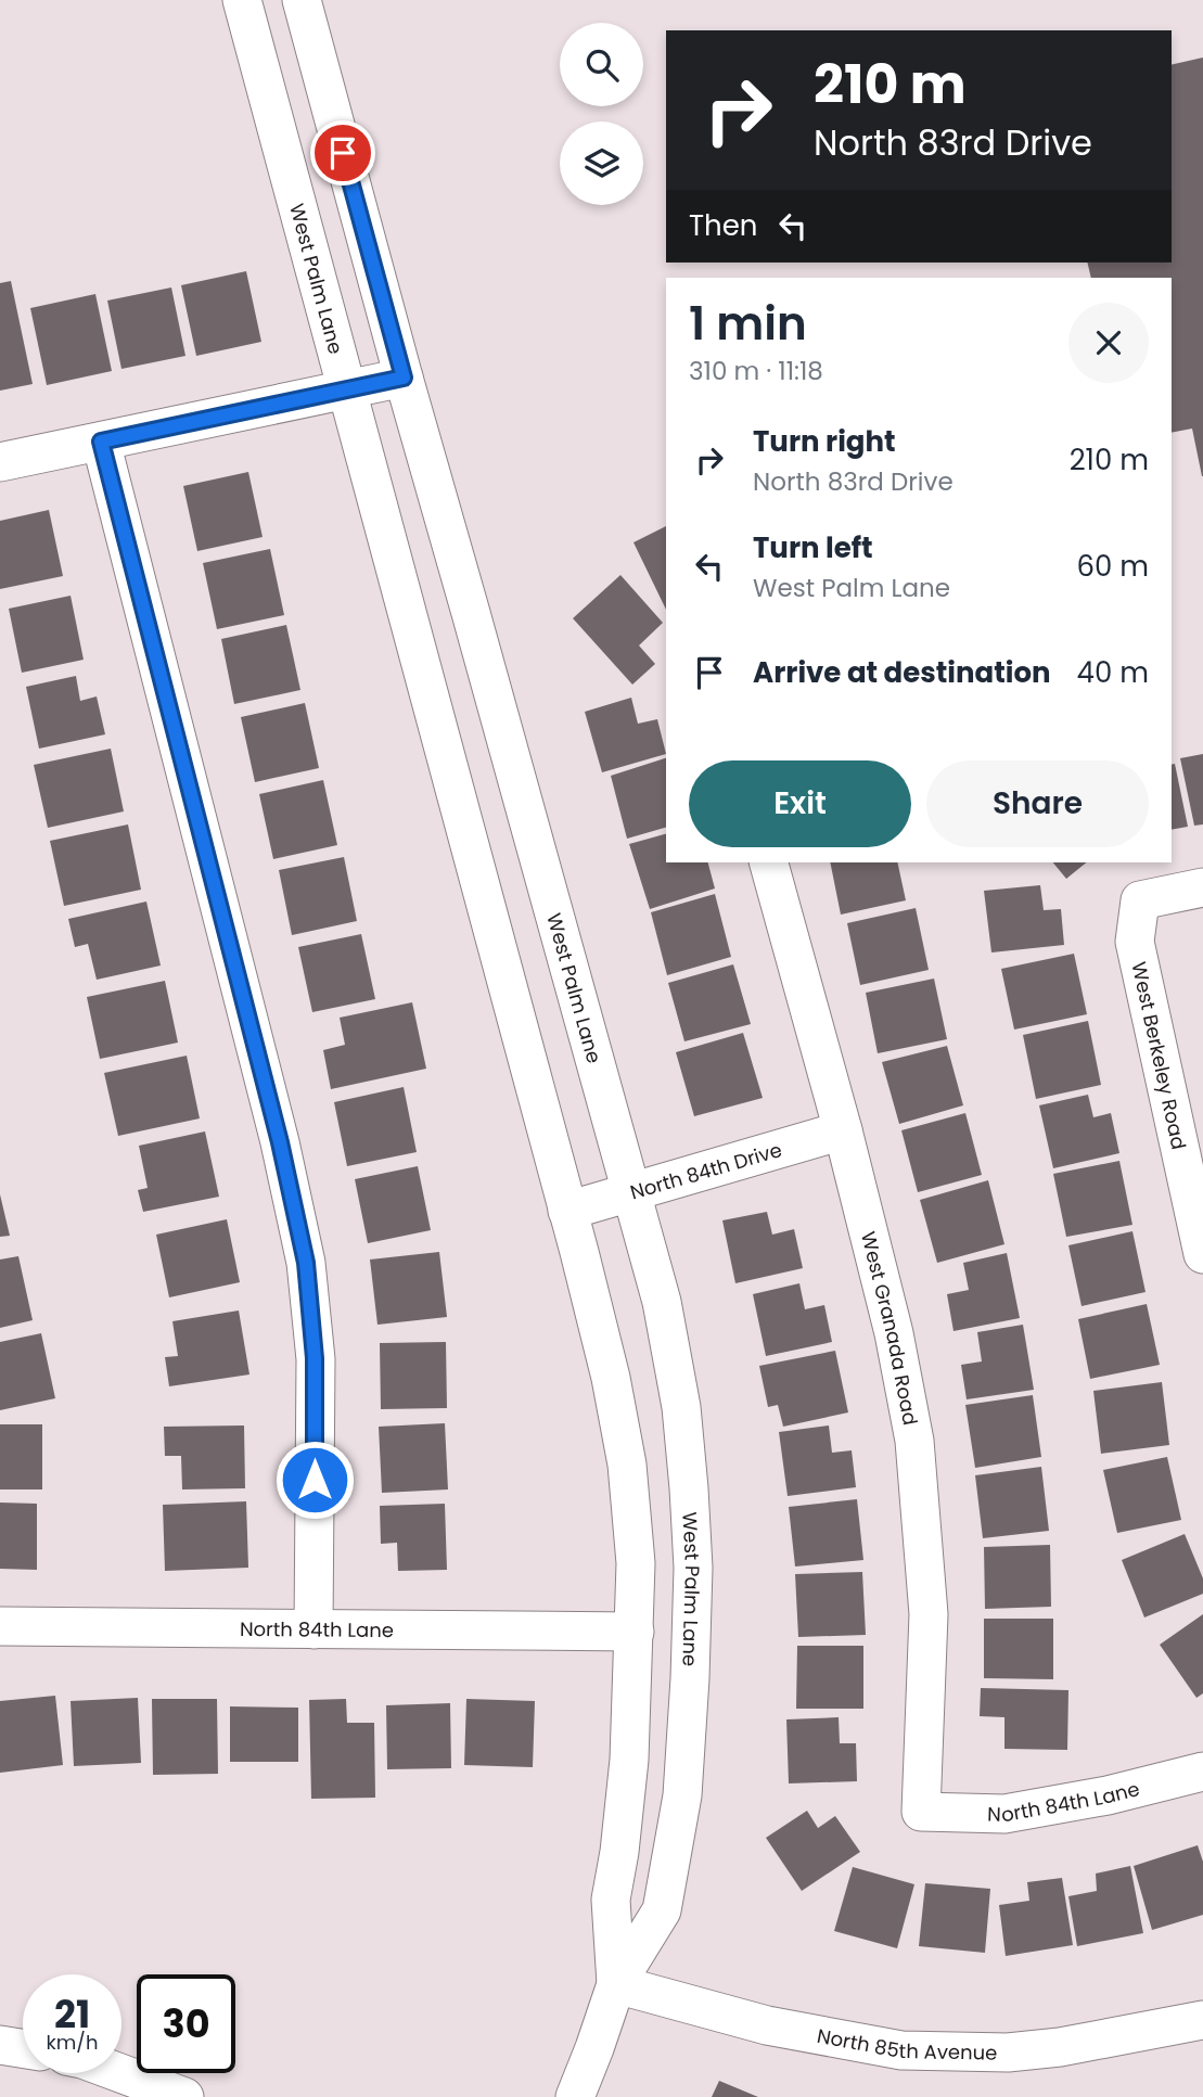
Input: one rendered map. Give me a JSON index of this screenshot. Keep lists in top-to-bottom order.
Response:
{
  "streets": {
    "street": [
      "West Palm Lane",
      "West Berkeley Road",
      "North 84th Drive",
      "West Granada Road",
      "North 84th Lane",
      "North 85th Avenue"
    ]
  },
  "crossings": [
    ["West Palm Lane", "North 84th Drive"],
    ["West Palm Lane", "North 84th Lane"],
    ["West Palm Lane", "North 85th Avenue"],
    ["North 84th Drive", "West Granada Road"],
    ["West Granada Road", "North 84th Lane"]
  ],
  "page": {
    "turn": ["210 m", "North 83rd Drive"],
    "then": "Then",
    "heading": ["1 min", "310 m · 11:18"],
    "list": [
      {
        "name": "Turn right",
        "note": "North 83rd Drive",
        "value": "210 m"
      },
      {
        "name": "Turn left",
        "note": "West Palm Lane",
        "value": "60 m"
      },
      {
        "name": "Arrive at destination",
        "value": "40 m"
      }
    ],
    "buttons": ["Exit", "Share"],
    "speed": "21 km/h",
    "limit": "30"
  }
}
